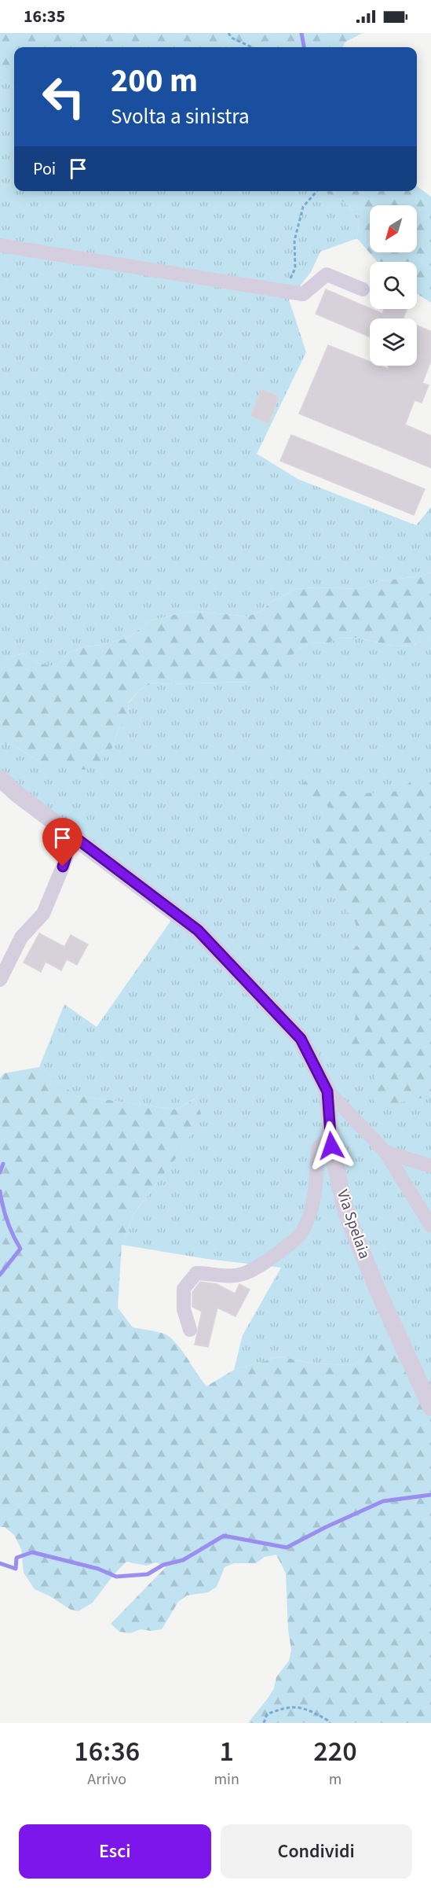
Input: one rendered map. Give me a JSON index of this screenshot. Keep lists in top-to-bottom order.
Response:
{
  "streets": {
    "street": ["Via Spelaia"]
  },
  "north": "bottom left",
  "page": {
    "status": "16:35",
    "turn": ["200 m", "Svolta a sinistra"],
    "then": "Poi",
    "eta": [
      "16:36",
      "Arrivo",
      "1",
      "min",
      "220",
      "m"
    ],
    "buttons": ["Esci", "Condividi"]
  }
}
